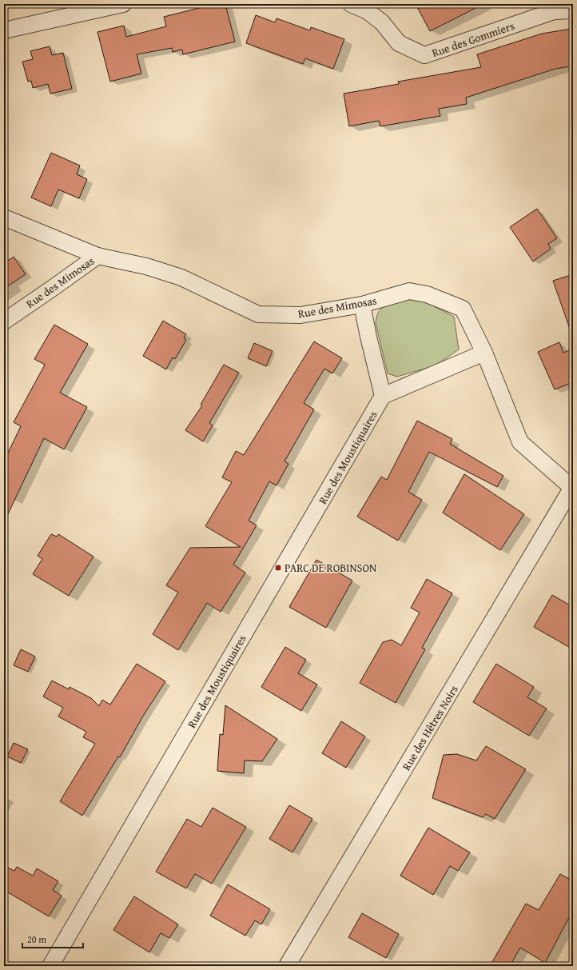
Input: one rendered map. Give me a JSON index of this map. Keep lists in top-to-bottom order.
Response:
{
  "streets": {
    "street": [
      "Rue des Gommiers",
      "Rue des Mimosas",
      "Rue des Moustiquaires",
      "Rue des Hêtres Noirs"
    ]
  },
  "crossings": [
    ["Rue des Mimosas", "Rue des Hêtres Noirs"]
  ],
  "places": {
    "transit": ["PARC DE ROBINSON"]
  },
  "scale_bar": "20 m"
}
